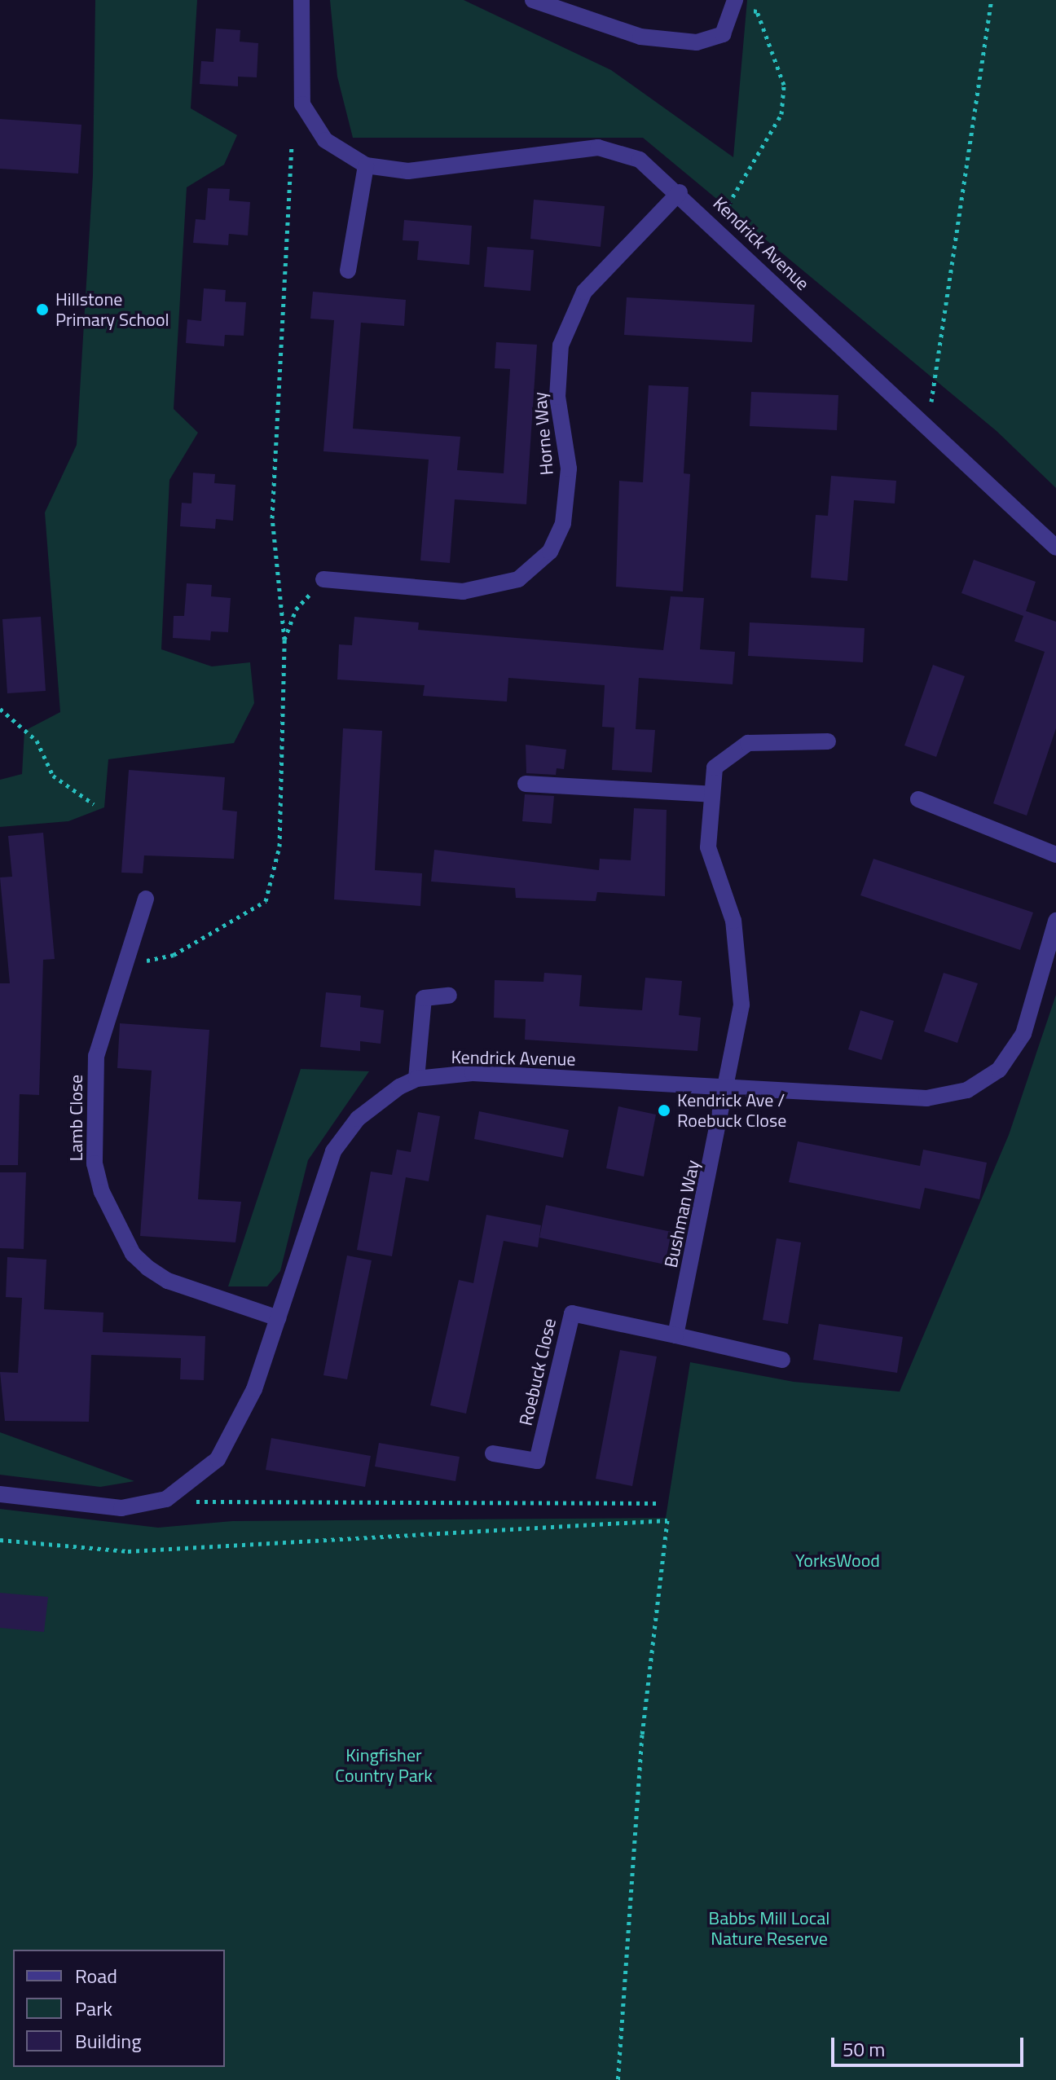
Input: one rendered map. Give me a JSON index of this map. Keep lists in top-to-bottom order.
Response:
{
  "streets": {
    "street": [
      "Kendrick Avenue",
      "Horne Way",
      "Lamb Close",
      "Bushman Way",
      "Roebuck Close"
    ]
  },
  "crossings": [
    ["Kendrick Avenue", "Horne Way"],
    ["Kendrick Avenue", "Lamb Close"],
    ["Kendrick Avenue", "Bushman Way"],
    ["Bushman Way", "Roebuck Close"]
  ],
  "parks": ["YorksWood", "Kingfisher Country Park", "Babbs Mill Local Nature Reserve"],
  "places": ["Hillstone Primary School", "Kendrick Ave / Roebuck Close"],
  "legend": ["Road", "Park", "Building"],
  "scale_bar": "50 m"
}
